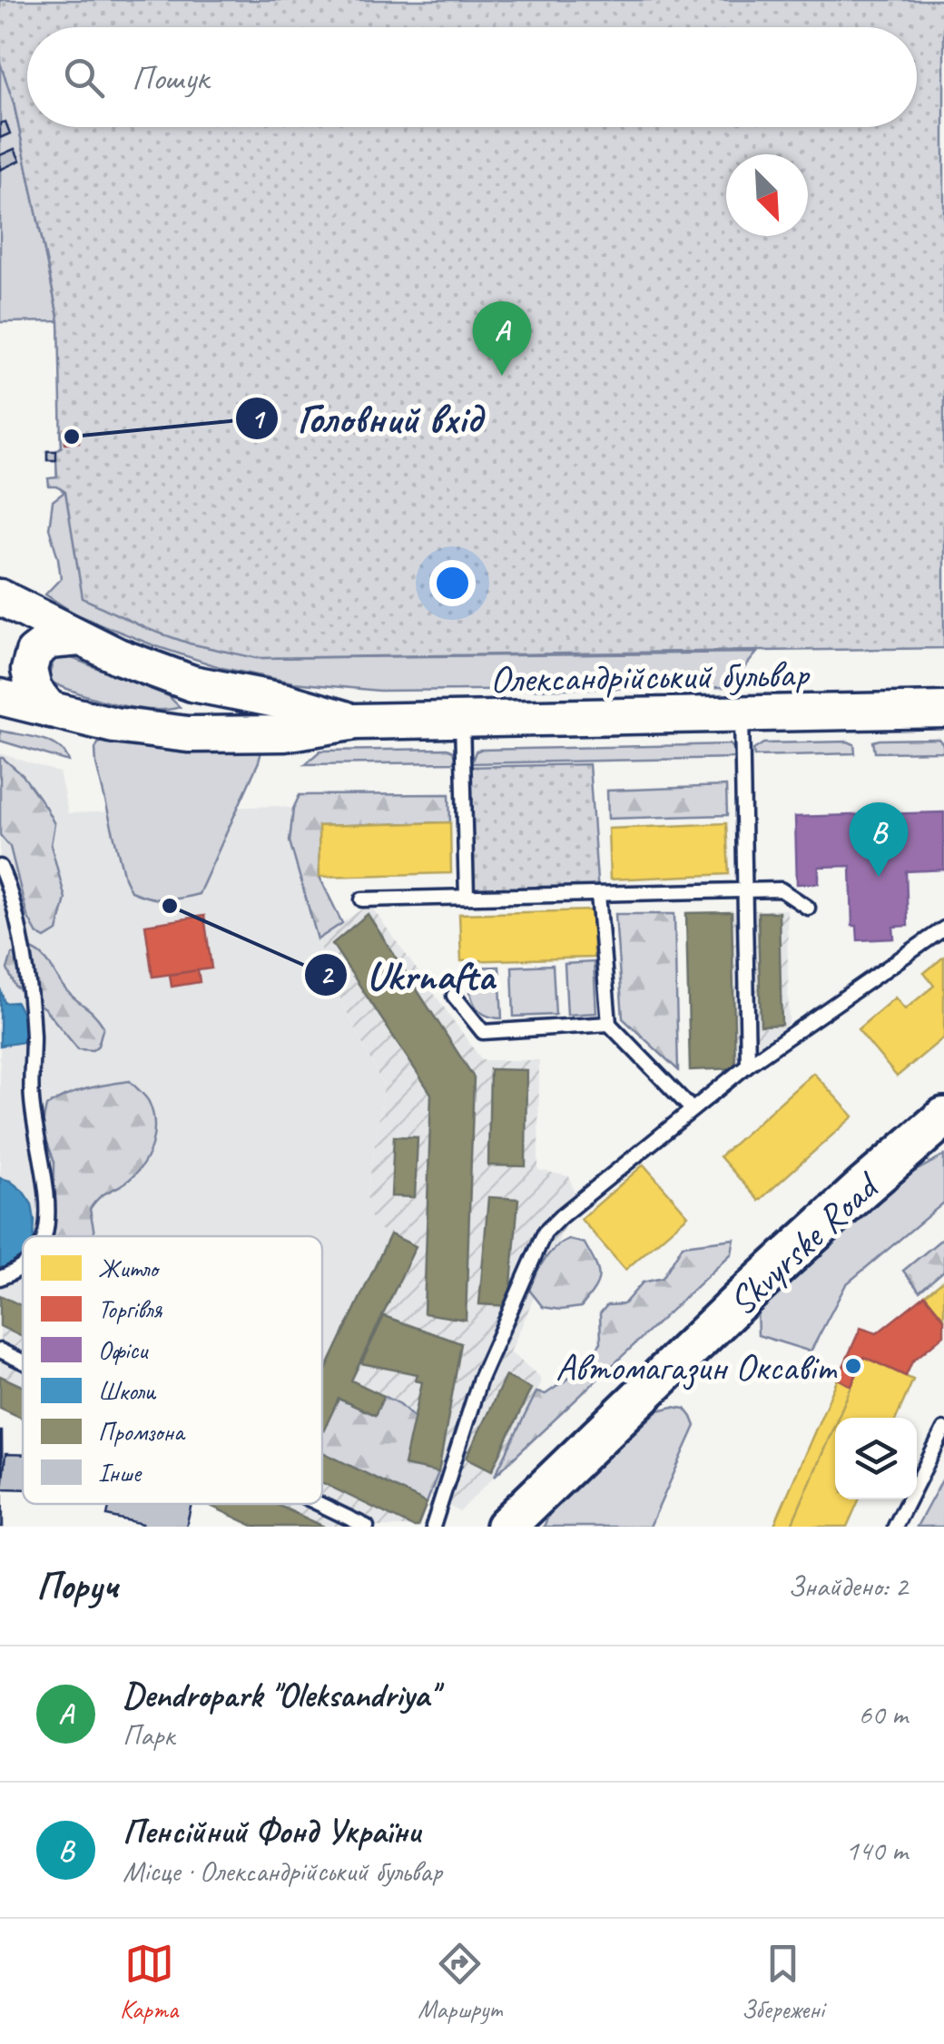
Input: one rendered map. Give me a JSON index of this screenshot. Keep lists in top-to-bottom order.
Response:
{
  "streets": {
    "main road": ["Олександрійський бульвар", "Skvyrske Road"]
  },
  "places": ["Головний вхід", "Ukrnafta", "Автомагазин Оксавіт"],
  "legend": [
    "Житло",
    "Торгівля",
    "Офіси",
    "Школи",
    "Промзона",
    "Інше"
  ],
  "north": "bottom right",
  "page": {
    "search": "Пошук",
    "pins": ["A", "B"],
    "heading": ["Поруч", "Знайдено: 2"],
    "list": [
      {
        "mark": "A",
        "name": "Dendropark \"Oleksandriya\"",
        "note": "Парк",
        "value": "60 m"
      },
      {
        "mark": "B",
        "name": "Пенсійний Фонд України",
        "note": "Місце · Олександрійський бульвар",
        "value": "140 m"
      }
    ],
    "nav": ["Карта", "Маршрут", "Збережені"]
  }
}
